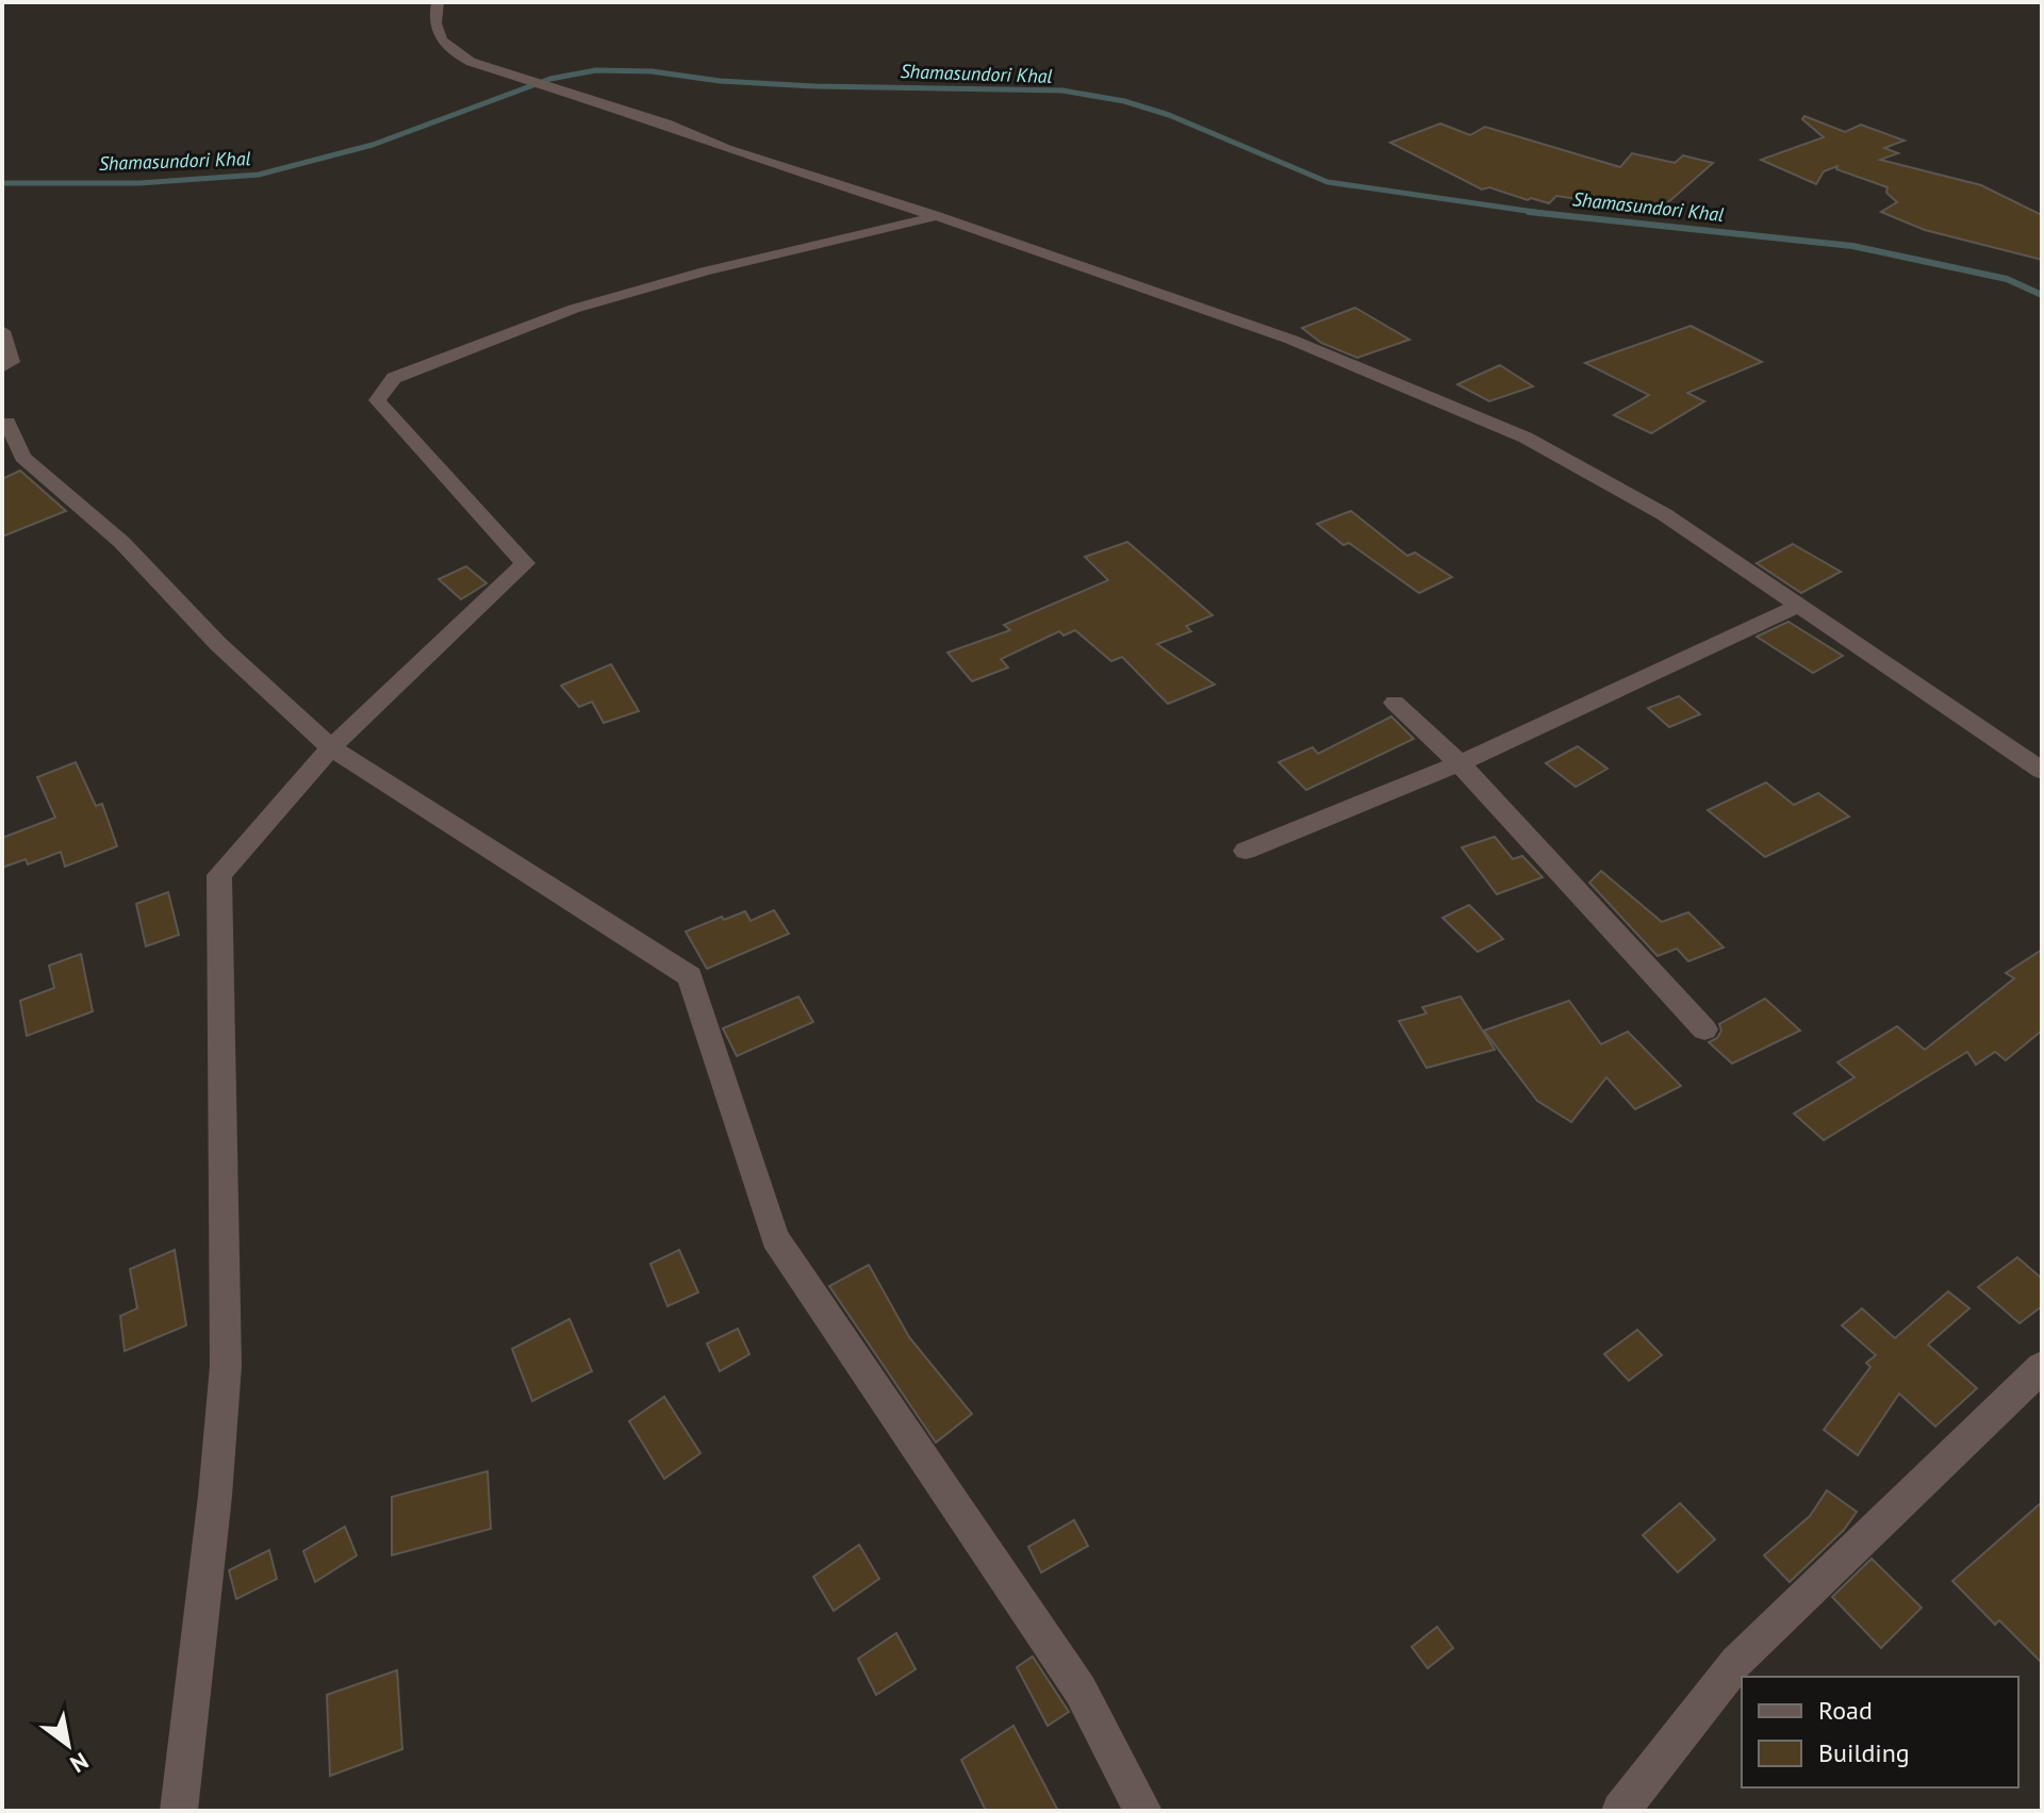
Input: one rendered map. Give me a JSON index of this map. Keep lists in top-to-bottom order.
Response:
{
  "water": ["Shamasundori Khal"],
  "legend": ["Road", "Building"],
  "north": "bottom right"
}
